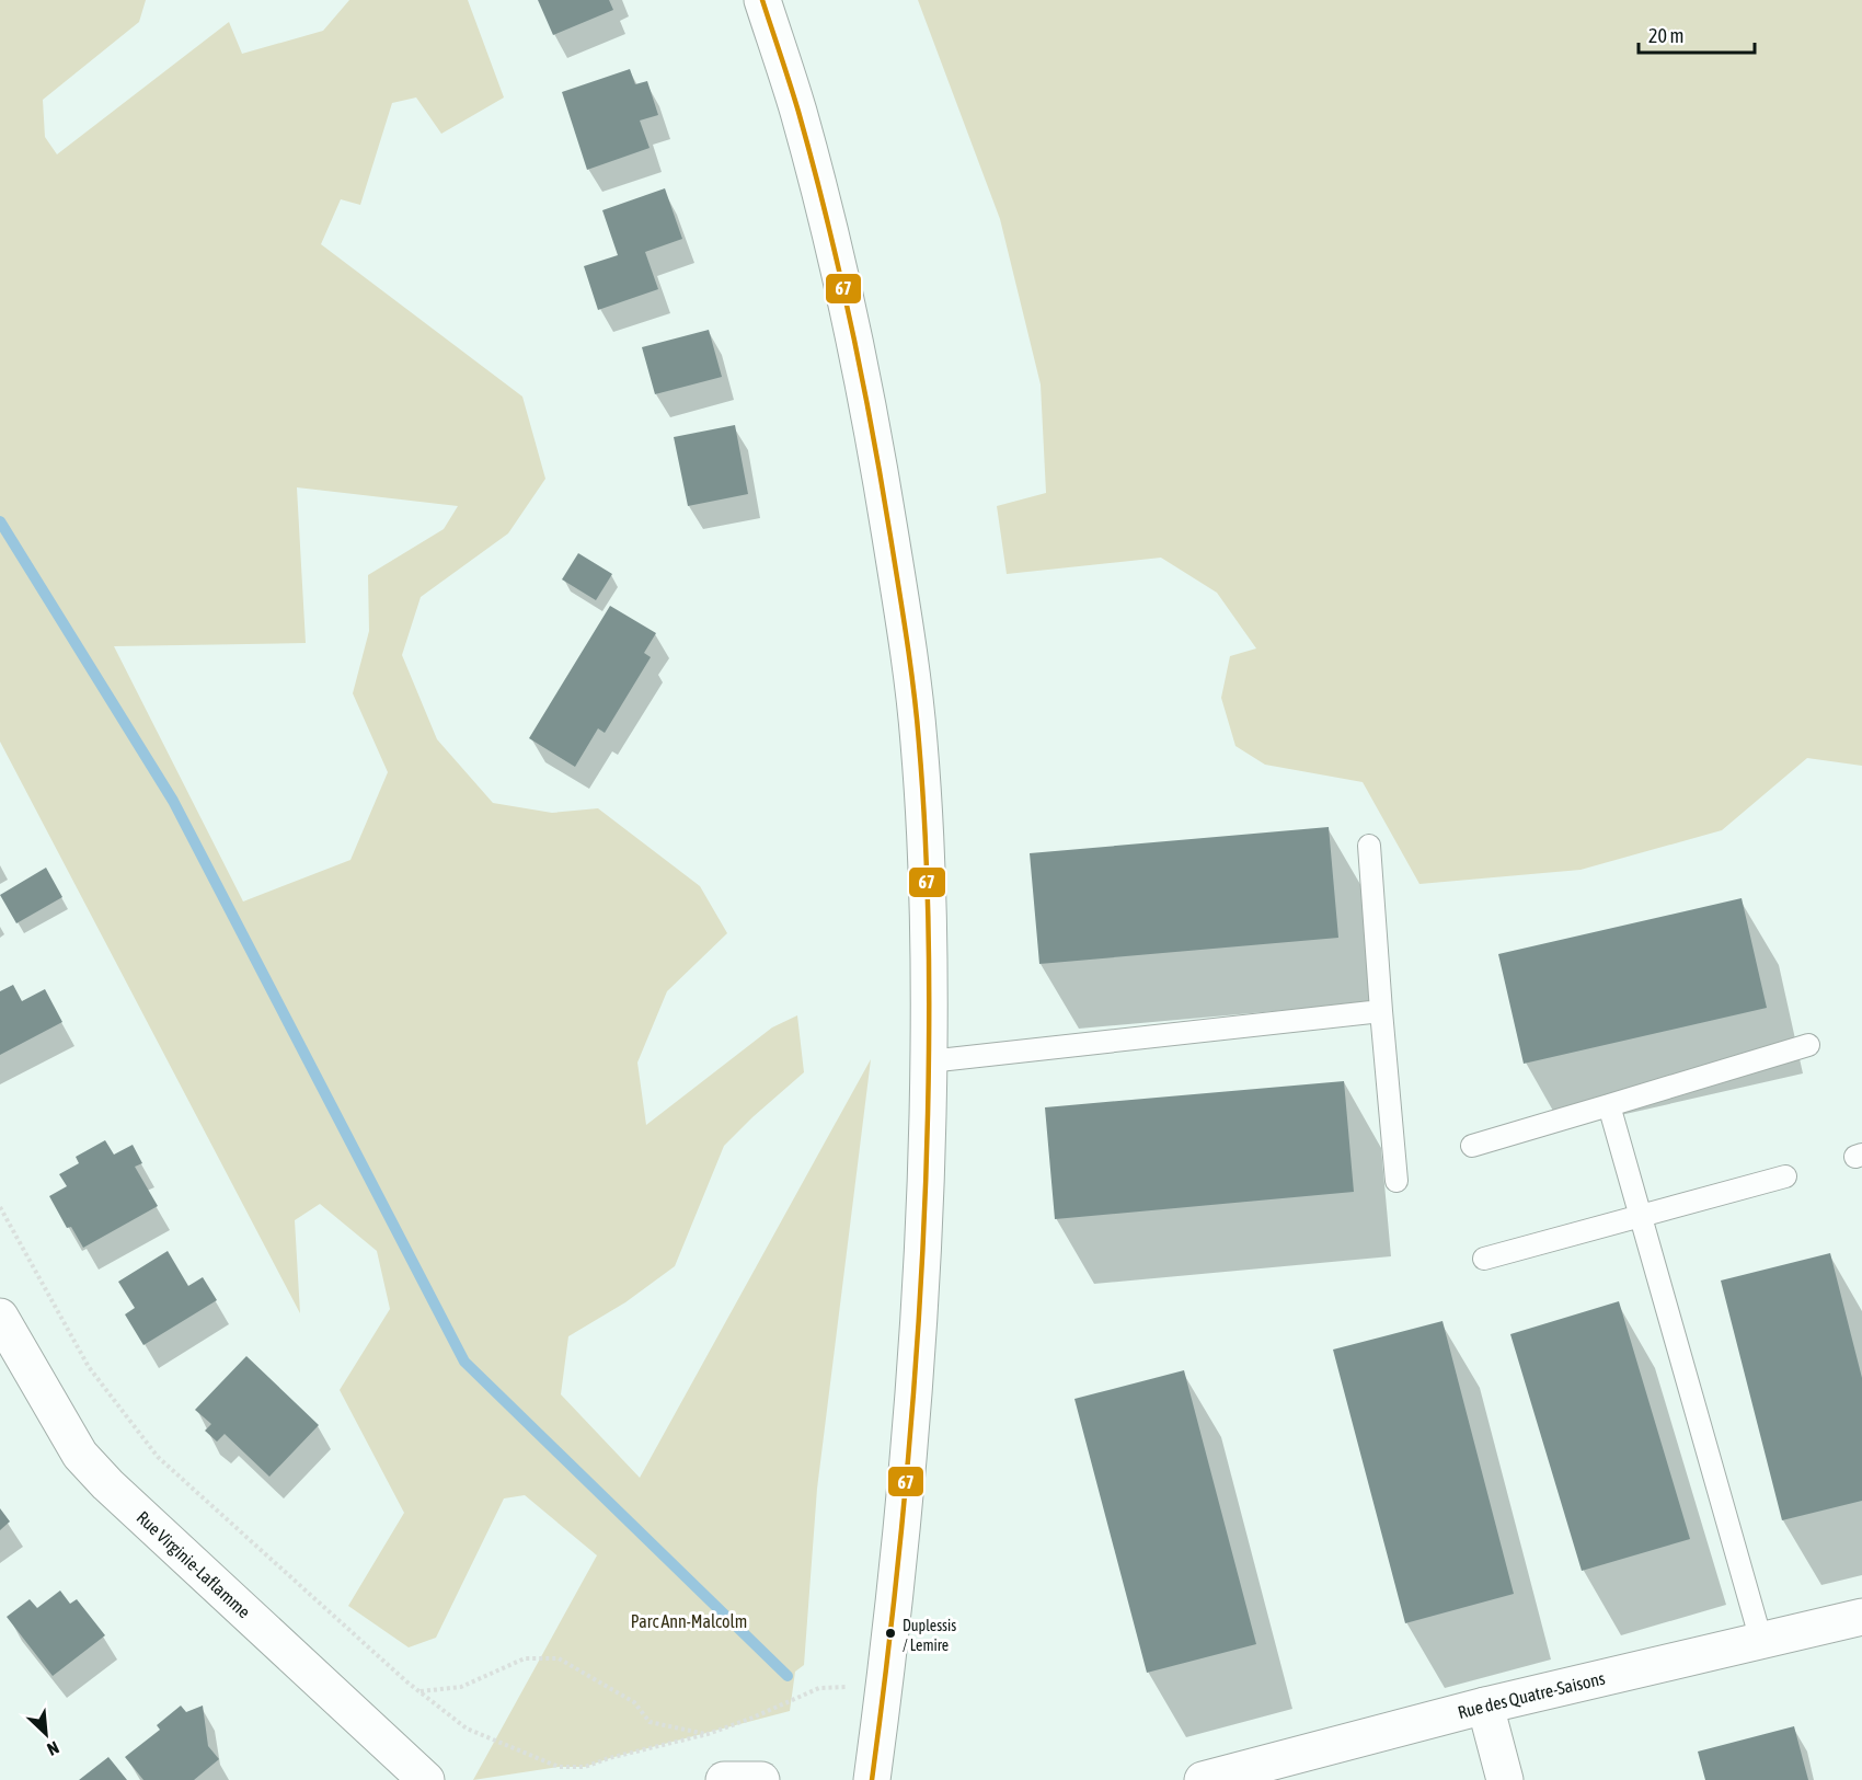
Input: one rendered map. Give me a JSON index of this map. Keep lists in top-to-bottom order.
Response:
{
  "streets": {
    "street": ["Rue Virginie-Laflamme", "Rue des Quatre-Saisons"]
  },
  "parks": ["Parc Ann-Malcolm"],
  "places": ["Duplessis / Lemire"],
  "lines": ["transit line 67"],
  "scale_bar": "20 m",
  "north": "bottom right"
}
